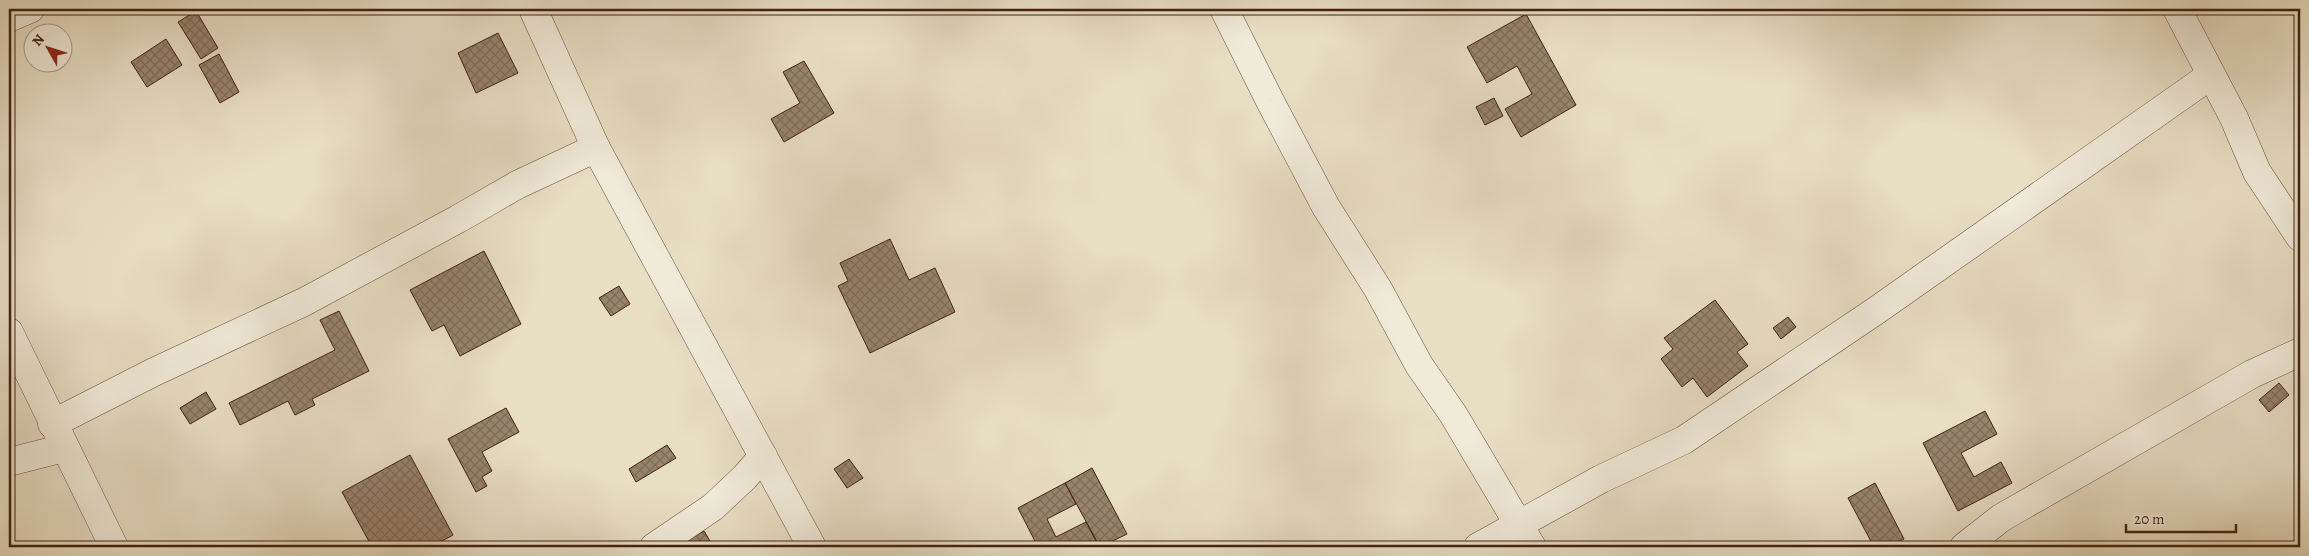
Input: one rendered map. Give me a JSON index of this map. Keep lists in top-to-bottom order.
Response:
{
  "scale_bar": "20 m",
  "north": "top left"
}
